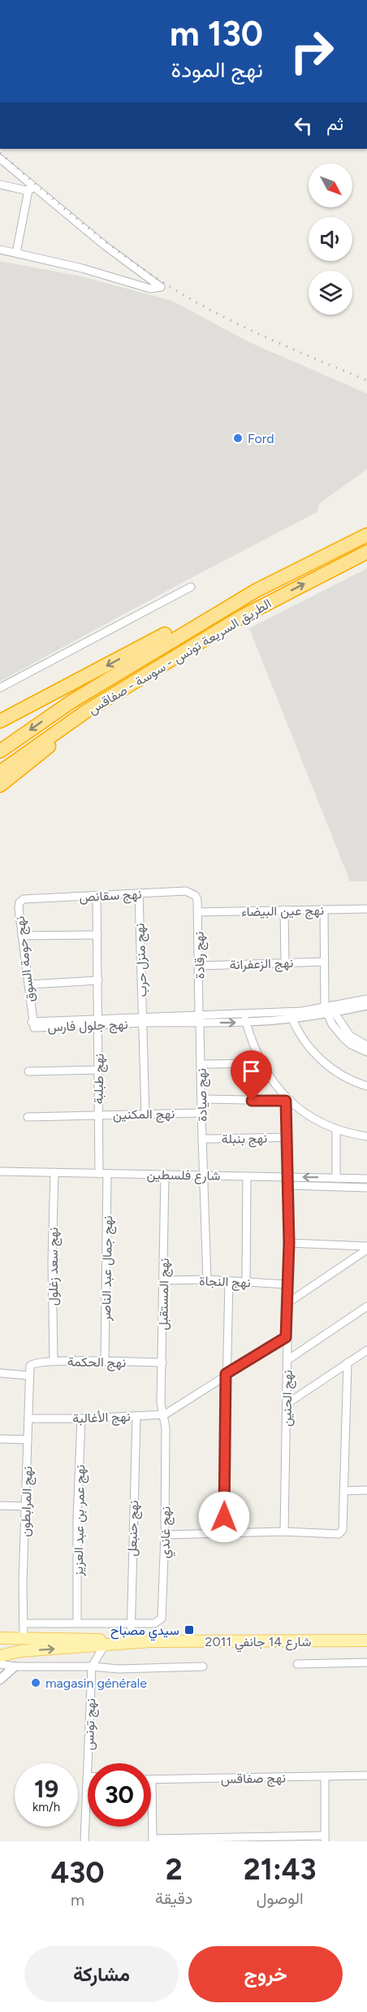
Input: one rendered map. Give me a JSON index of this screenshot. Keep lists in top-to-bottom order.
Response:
{
  "streets": {
    "highway": ["الطريق السريعة تونس - سوسة - صفاقس"],
    "main road": ["شارع 14 جانفي 2011"],
    "street": [
      "نهج سقانص",
      "نهج عين البيضاء",
      "نهج رقادة",
      "نهج حومة السوق",
      "نهج منزل حرب",
      "نهج الزعفرانة",
      "نهج جلول فارس",
      "نهج طبلبة",
      "نهج صيادة",
      "نهج المكنين",
      "نهج بنبلة",
      "شارع فلسطين",
      "نهج سعد زغلول",
      "نهج جمال عبد الناصر",
      "نهج النجاة",
      "نهج المستقبل",
      "نهج الحكمة",
      "نهج الحنين",
      "نهج الأغالبة",
      "نهج المرابطون",
      "نهج عمر بن عبد العزيز",
      "نهج حنبعل",
      "نهج غاندي",
      "نهج تونس",
      "نهج صفاقس"
    ]
  },
  "crossings": [
    ["نهج سقانص", "نهج رقادة"],
    ["نهج سقانص", "نهج حومة السوق"],
    ["نهج سقانص", "نهج منزل حرب"],
    ["نهج سقانص", "نهج طبلبة"],
    ["نهج عين البيضاء", "نهج رقادة"],
    ["نهج رقادة", "نهج الزعفرانة"],
    ["نهج رقادة", "نهج جلول فارس"],
    ["نهج رقادة", "نهج صيادة"],
    ["نهج حومة السوق", "نهج جلول فارس"],
    ["نهج منزل حرب", "نهج جلول فارس"],
    ["نهج منزل حرب", "نهج المكنين"],
    ["نهج جلول فارس", "نهج طبلبة"],
    ["نهج جلول فارس", "نهج صيادة"],
    ["نهج طبلبة", "نهج المكنين"],
    ["نهج طبلبة", "شارع فلسطين"],
    ["نهج صيادة", "نهج المكنين"],
    ["نهج صيادة", "نهج بنبلة"],
    ["نهج صيادة", "شارع فلسطين"],
    ["نهج صيادة", "نهج النجاة"],
    ["نهج بنبلة", "نهج الحنين"],
    ["شارع فلسطين", "نهج سعد زغلول"],
    ["شارع فلسطين", "نهج جمال عبد الناصر"],
    ["شارع فلسطين", "نهج المستقبل"],
    ["شارع فلسطين", "نهج الحنين"],
    ["نهج سعد زغلول", "نهج الحكمة"],
    ["نهج جمال عبد الناصر", "نهج الحكمة"],
    ["نهج النجاة", "نهج المستقبل"],
    ["نهج النجاة", "نهج الحنين"],
    ["نهج المستقبل", "نهج الحكمة"],
    ["نهج المستقبل", "نهج الأغالبة"],
    ["نهج المستقبل", "نهج غاندي"],
    ["نهج الحكمة", "نهج المرابطون"],
    ["نهج الحنين", "نهج الأغالبة"],
    ["نهج الأغالبة", "نهج المرابطون"],
    ["نهج الأغالبة", "نهج عمر بن عبد العزيز"],
    ["نهج الأغالبة", "نهج حنبعل"],
    ["نهج الأغالبة", "نهج غاندي"],
    ["نهج المرابطون", "شارع 14 جانفي 2011"],
    ["نهج حنبعل", "نهج غاندي"],
    ["نهج حنبعل", "شارع 14 جانفي 2011"]
  ],
  "places": {
    "other": ["Ford", "magasin générale"],
    "transit": ["سيدي مصباح"]
  },
  "north": "bottom right",
  "page": {
    "turn": ["130 m", "نهج المودة"],
    "then": "ثم",
    "speed": "19 km/h",
    "limit": "30",
    "eta": [
      "21:43",
      "الوصول",
      "2",
      "دقيقة",
      "430",
      "m"
    ],
    "buttons": ["خروج", "مشاركة"]
  }
}
